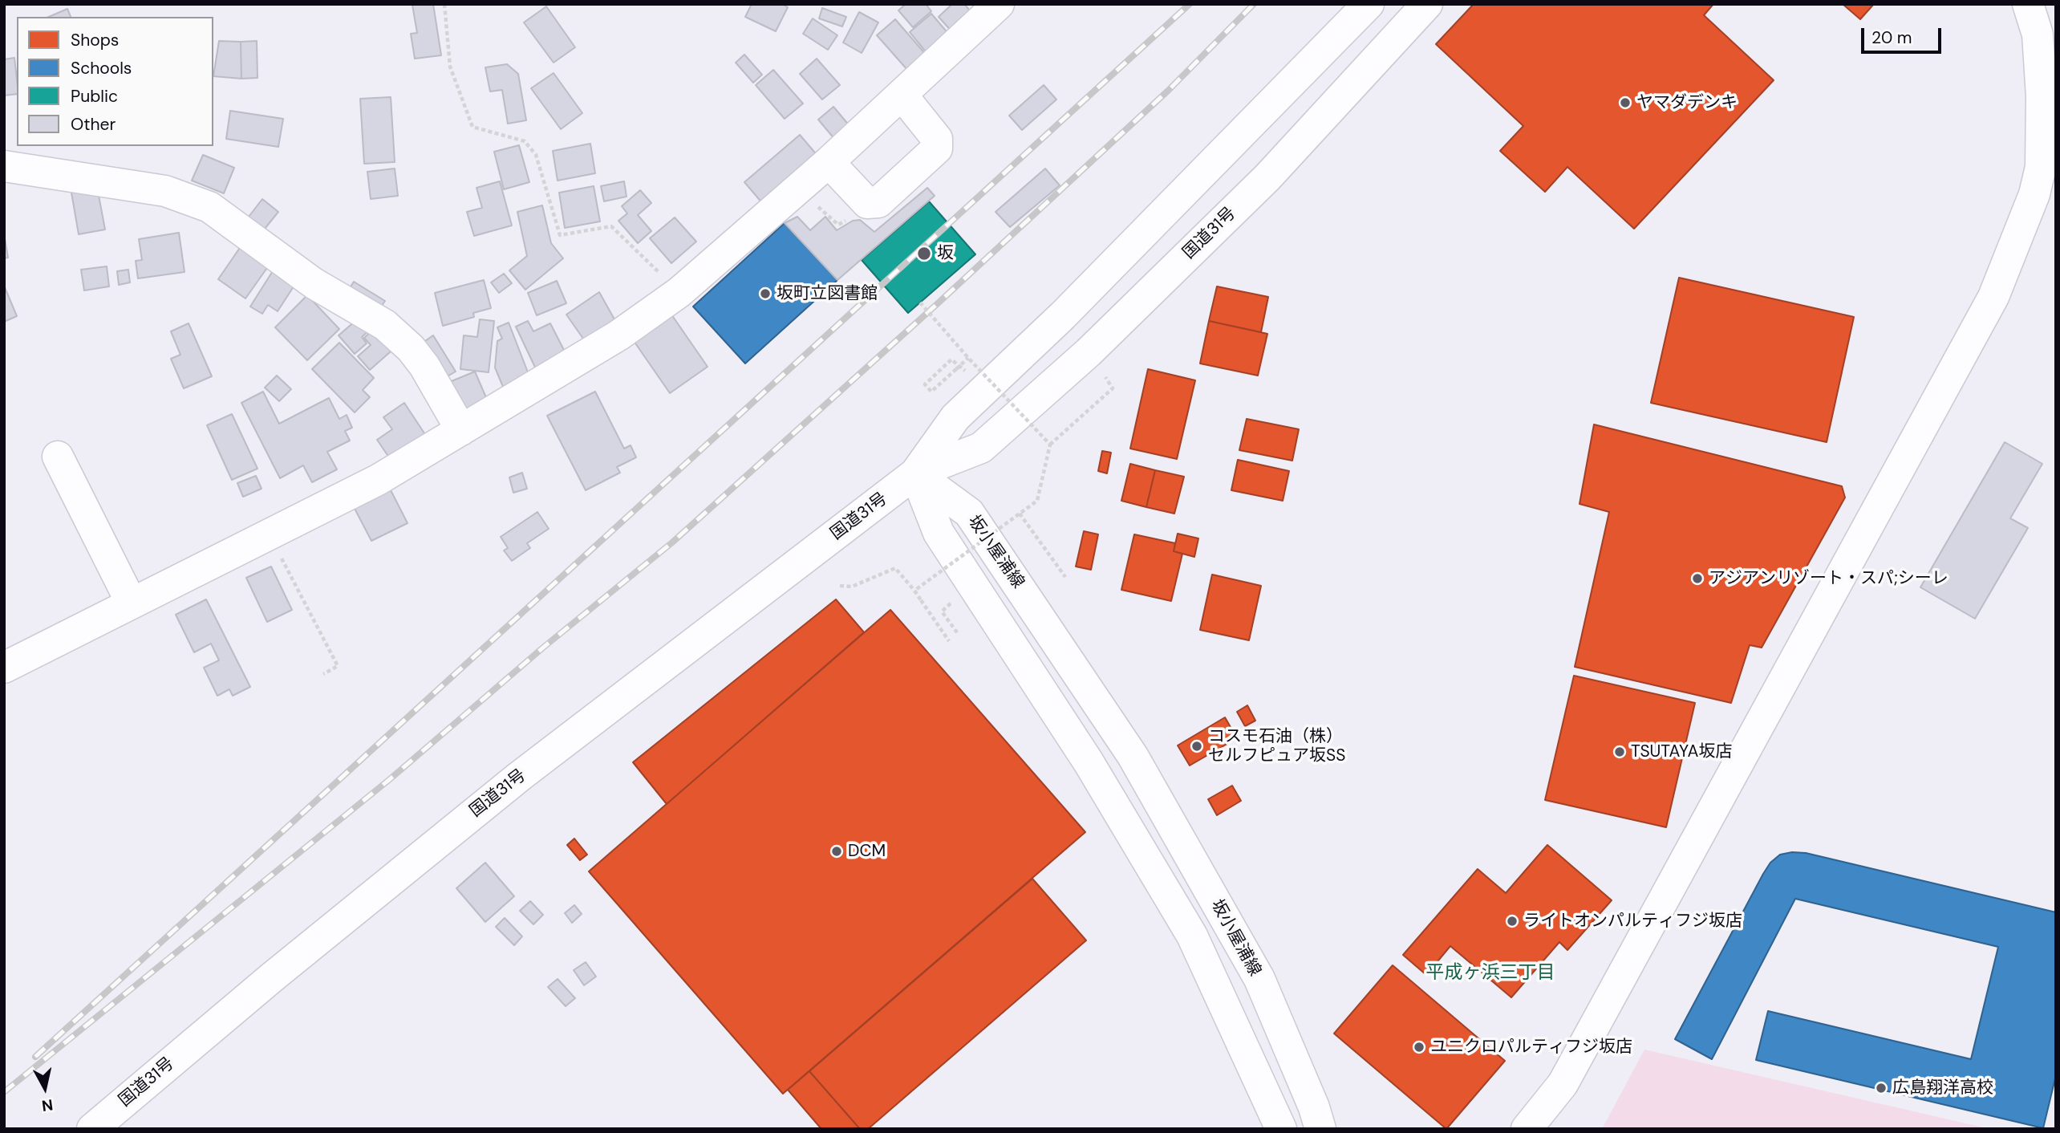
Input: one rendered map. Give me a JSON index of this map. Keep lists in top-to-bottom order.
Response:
{
  "streets": {
    "main road": ["国道31号", "坂小屋浦線"]
  },
  "crossings": [
    ["国道31号", "坂小屋浦線"]
  ],
  "districts": ["平成ヶ浜三丁目"],
  "places": [
    "ヤマダデンキ",
    "坂",
    "坂町立図書館",
    "アジアンリゾート・スパ;シーレ",
    "コスモ石油（株） セルフピュア坂SS",
    "TSUTAYA坂店",
    "DCM",
    "ライトオンパルティフジ坂店",
    "ユニクロパルティフジ坂店",
    "広島翔洋高校"
  ],
  "legend": [
    "Shops",
    "Schools",
    "Public",
    "Other"
  ],
  "scale_bar": "20 m",
  "north": "bottom"
}
